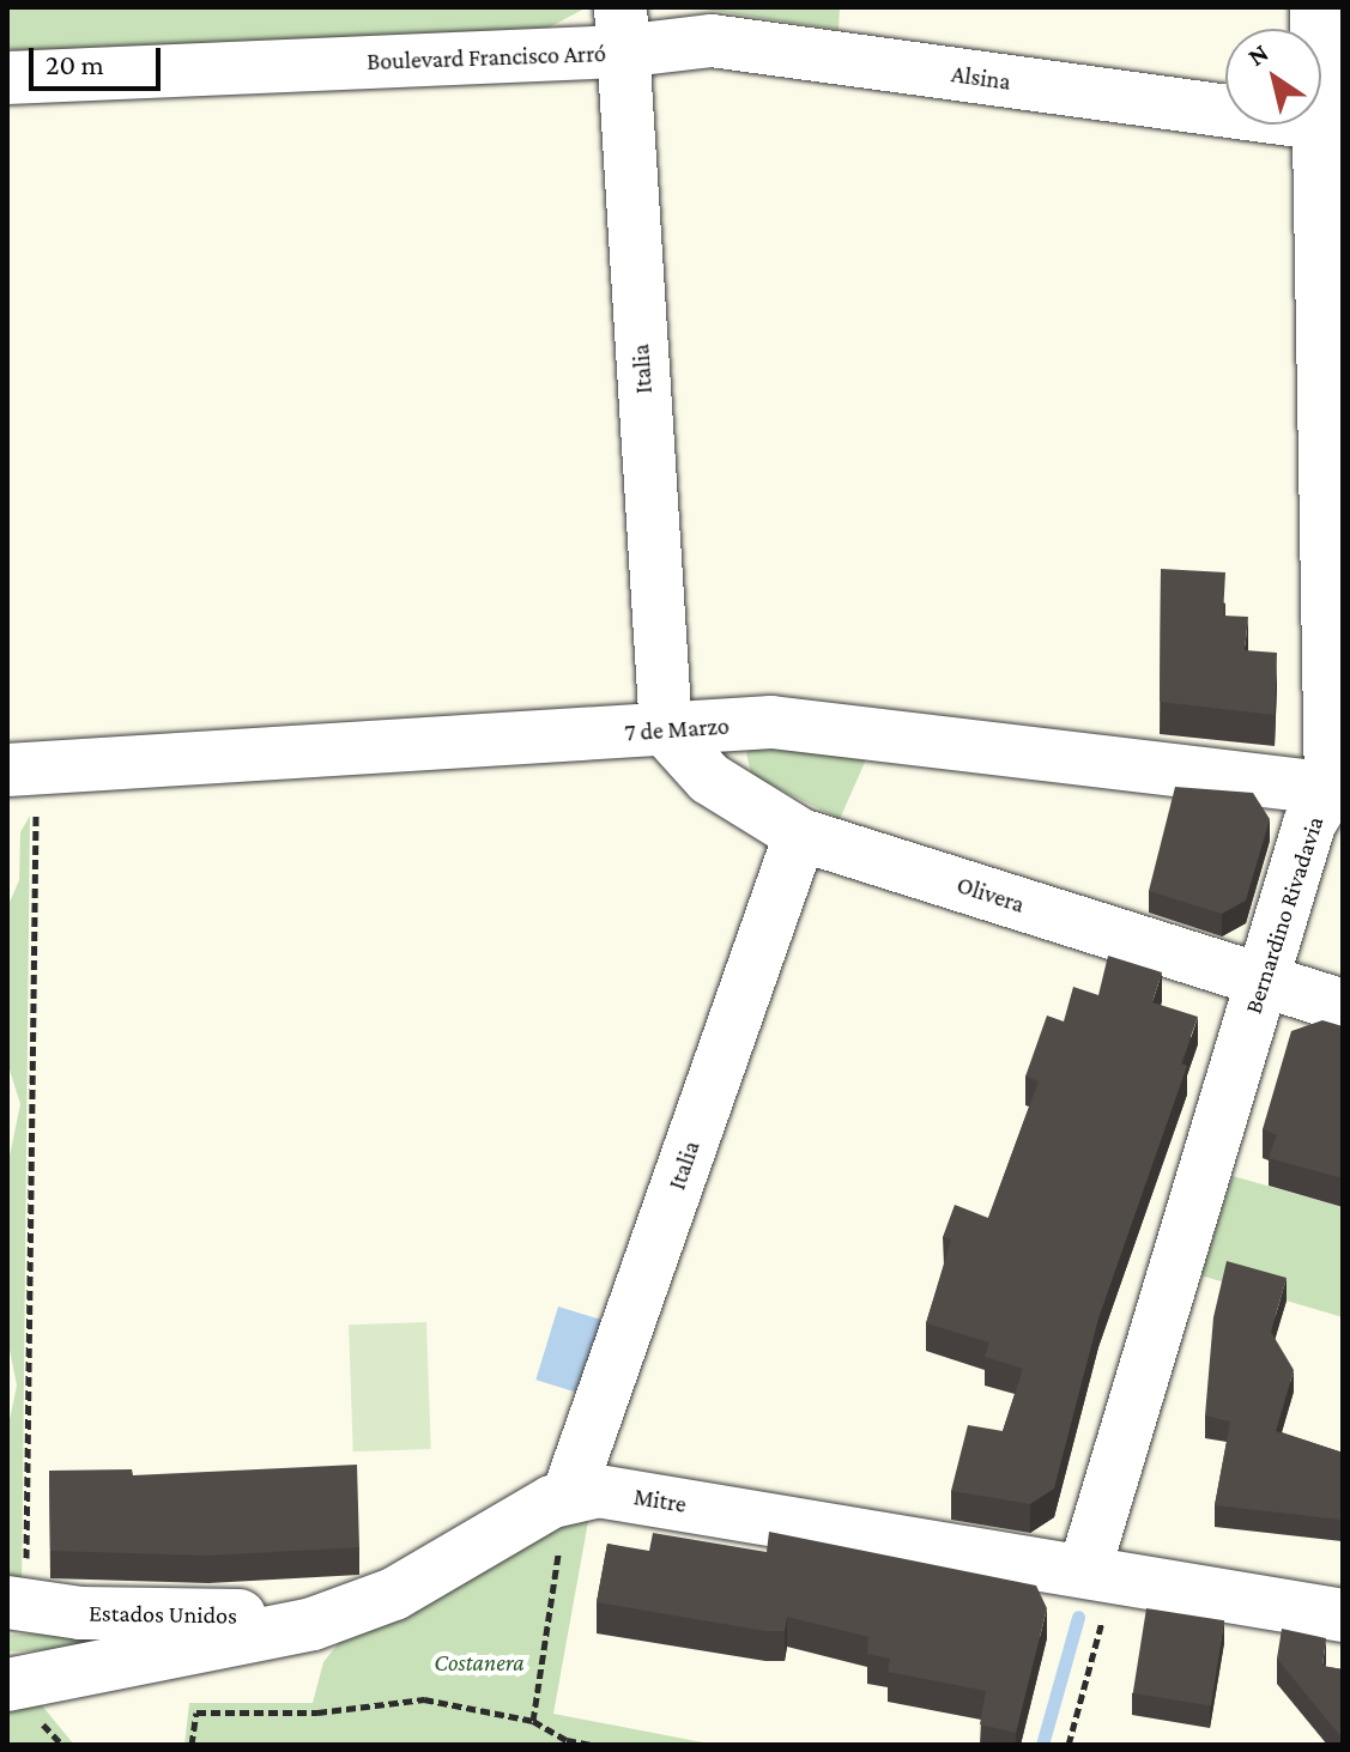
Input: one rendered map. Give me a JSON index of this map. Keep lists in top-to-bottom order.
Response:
{
  "streets": {
    "street": [
      "Boulevard Francisco Arró",
      "Alsina",
      "Italia",
      "7 de Marzo",
      "Olivera",
      "Bernardino Rivadavia",
      "Mitre",
      "Estados Unidos"
    ]
  },
  "crossings": [
    ["Boulevard Francisco Arró", "Alsina"],
    ["Boulevard Francisco Arró", "Italia"],
    ["Alsina", "Italia"],
    ["Alsina", "Bernardino Rivadavia"],
    ["Italia", "7 de Marzo"],
    ["Italia", "Olivera"],
    ["Italia", "Mitre"],
    ["7 de Marzo", "Olivera"],
    ["7 de Marzo", "Bernardino Rivadavia"],
    ["Olivera", "Bernardino Rivadavia"],
    ["Bernardino Rivadavia", "Mitre"],
    ["Mitre", "Estados Unidos"]
  ],
  "parks": ["Costanera"],
  "scale_bar": "20 m",
  "north": "top left"
}
